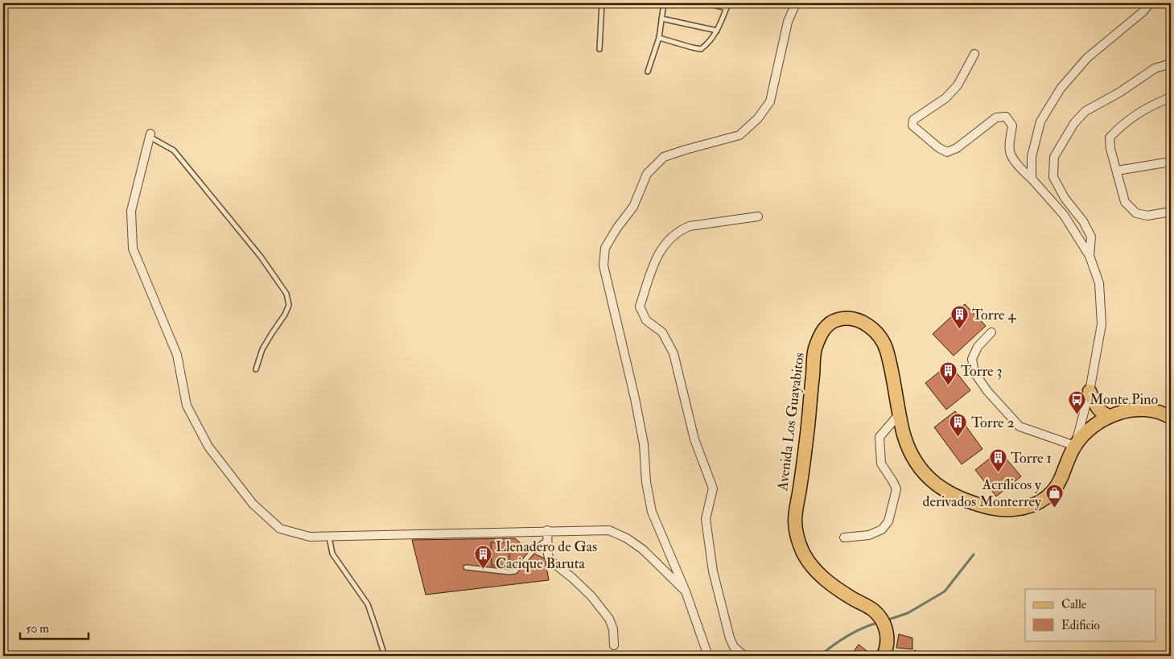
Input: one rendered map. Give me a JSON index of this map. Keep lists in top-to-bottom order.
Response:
{
  "streets": {
    "main road": ["Avenida Los Guayabitos"]
  },
  "places": {
    "building": [
      "Torre 4",
      "Torre 3",
      "Torre 2",
      "Torre 1",
      "Llenadero de Gas Cacique Baruta"
    ],
    "bus stop": ["Monte Pino"],
    "shop": ["Acrílicos y derivados Monterrey"]
  },
  "legend": ["Calle", "Edificio"],
  "scale_bar": "50 m"
}
